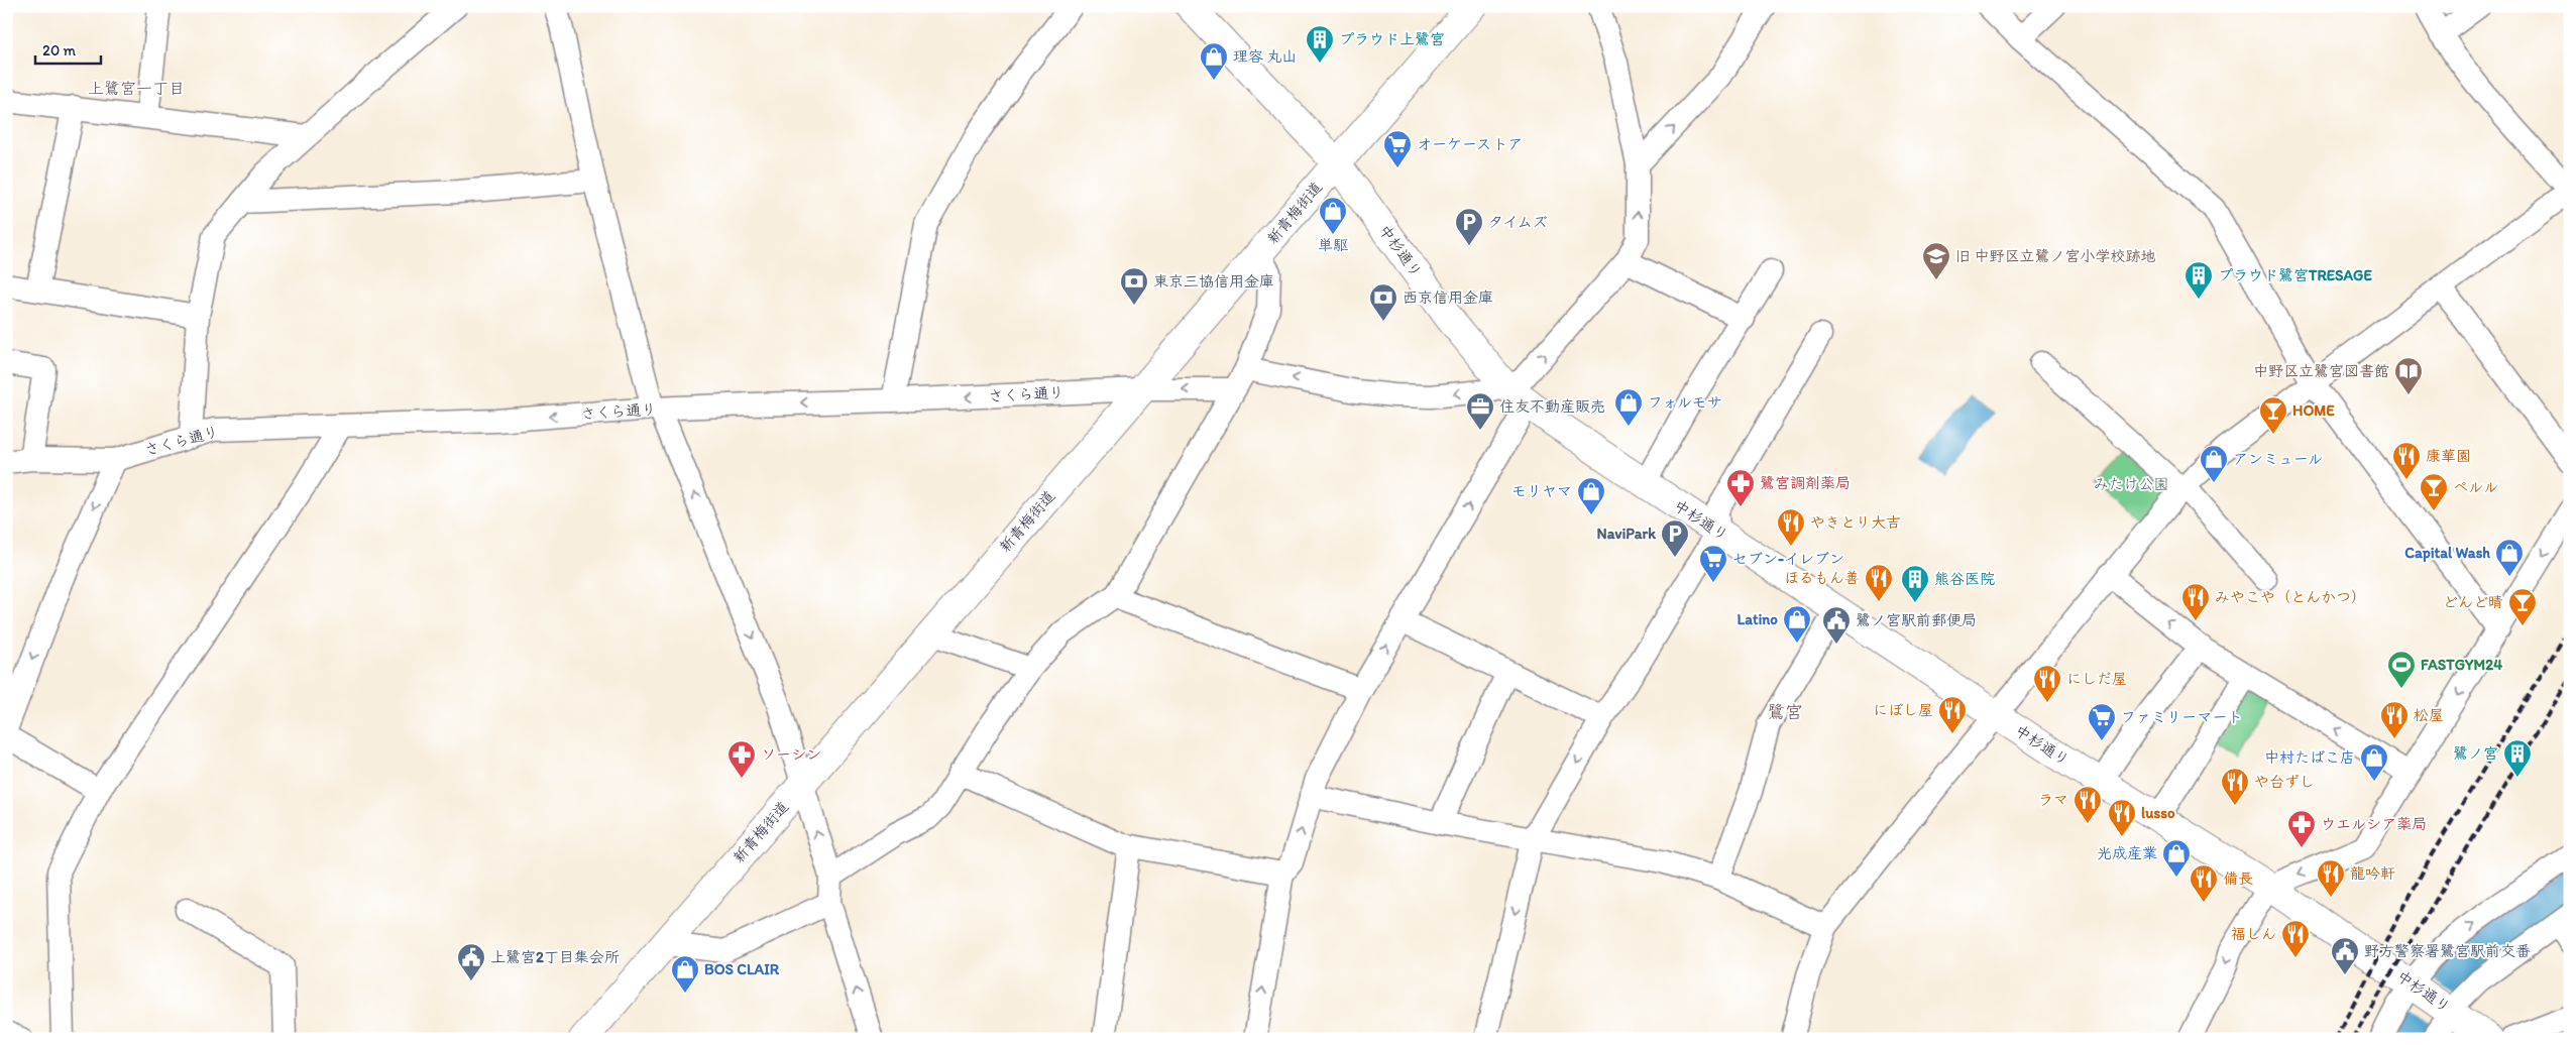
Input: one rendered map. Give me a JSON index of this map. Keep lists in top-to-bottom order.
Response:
{
  "streets": {
    "main road": ["新青梅街道", "中杉通り"],
    "street": ["さくら通り"]
  },
  "crossings": [
    ["新青梅街道", "中杉通り"],
    ["新青梅街道", "さくら通り"]
  ],
  "one_way": ["さくら通り"],
  "districts": ["上鷺宮一丁目", "鷺宮"],
  "parks": ["みたけ公園"],
  "places": {
    "building": [
      "プラウド上鷺宮",
      "プラウド鷺宮TRESAGE",
      "熊谷医院",
      "鷺ノ宮"
    ],
    "shop": [
      "理容 丸山",
      "単駆",
      "フォルモサ",
      "アンミュール",
      "モリヤマ",
      "Capital Wash",
      "Latino",
      "中村たばこ店",
      "光成産業",
      "BOS CLAIR"
    ],
    "supermarket": ["オーケーストア", "セブン-イレブン", "ファミリーマート"],
    "parking": ["タイムズ", "NaviPark"],
    "school or university": ["旧 中野区立鷺ノ宮小学校跡地"],
    "bank": ["東京三協信用金庫", "西京信用金庫"],
    "library": ["中野区立鷺宮図書館"],
    "office": ["住友不動産販売"],
    "bar": ["HOME", "ペルル", "どんど晴"],
    "restaurant": [
      "康華園",
      "やきとり大吉",
      "ほるもん善",
      "みやこや（とんかつ）",
      "にしだ屋",
      "にぼし屋",
      "松屋",
      "や台ずし",
      "ラマ",
      "lusso",
      "龍吟軒",
      "備長",
      "福しん"
    ],
    "pharmacy": ["鷺宮調剤薬局", "ソーシン", "ウエルシア薬局"],
    "public building": ["鷺ノ宮駅前郵便局", "野方警察署鷺宮駅前交番", "上鷺宮2丁目集会所"],
    "sports": ["FASTGYM24"]
  },
  "scale_bar": "20 m"
}
